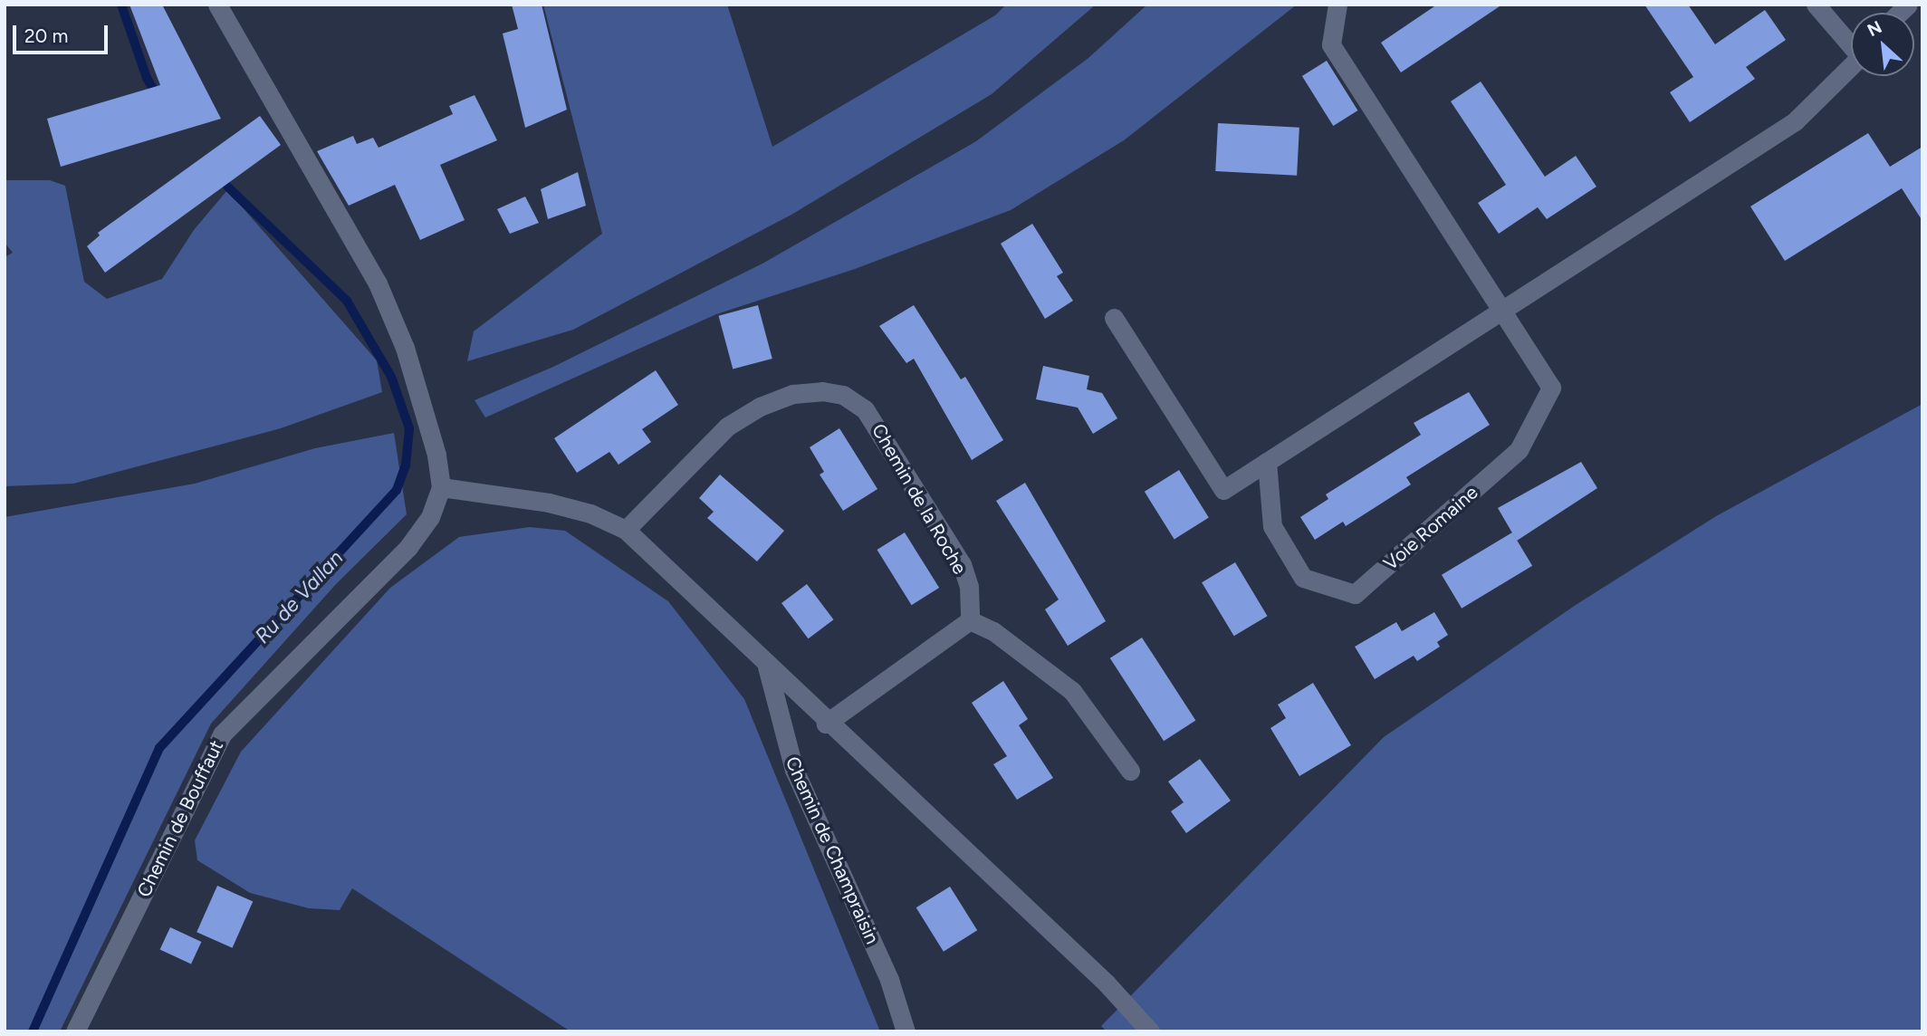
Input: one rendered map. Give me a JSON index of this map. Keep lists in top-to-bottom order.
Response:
{
  "streets": {
    "street": [
      "Chemin de la Roche",
      "Voie Romaine",
      "Chemin de Bouffaut",
      "Chemin de Champraisin"
    ]
  },
  "water": ["Ru de Vallan"],
  "scale_bar": "20 m",
  "north": "top left"
}
